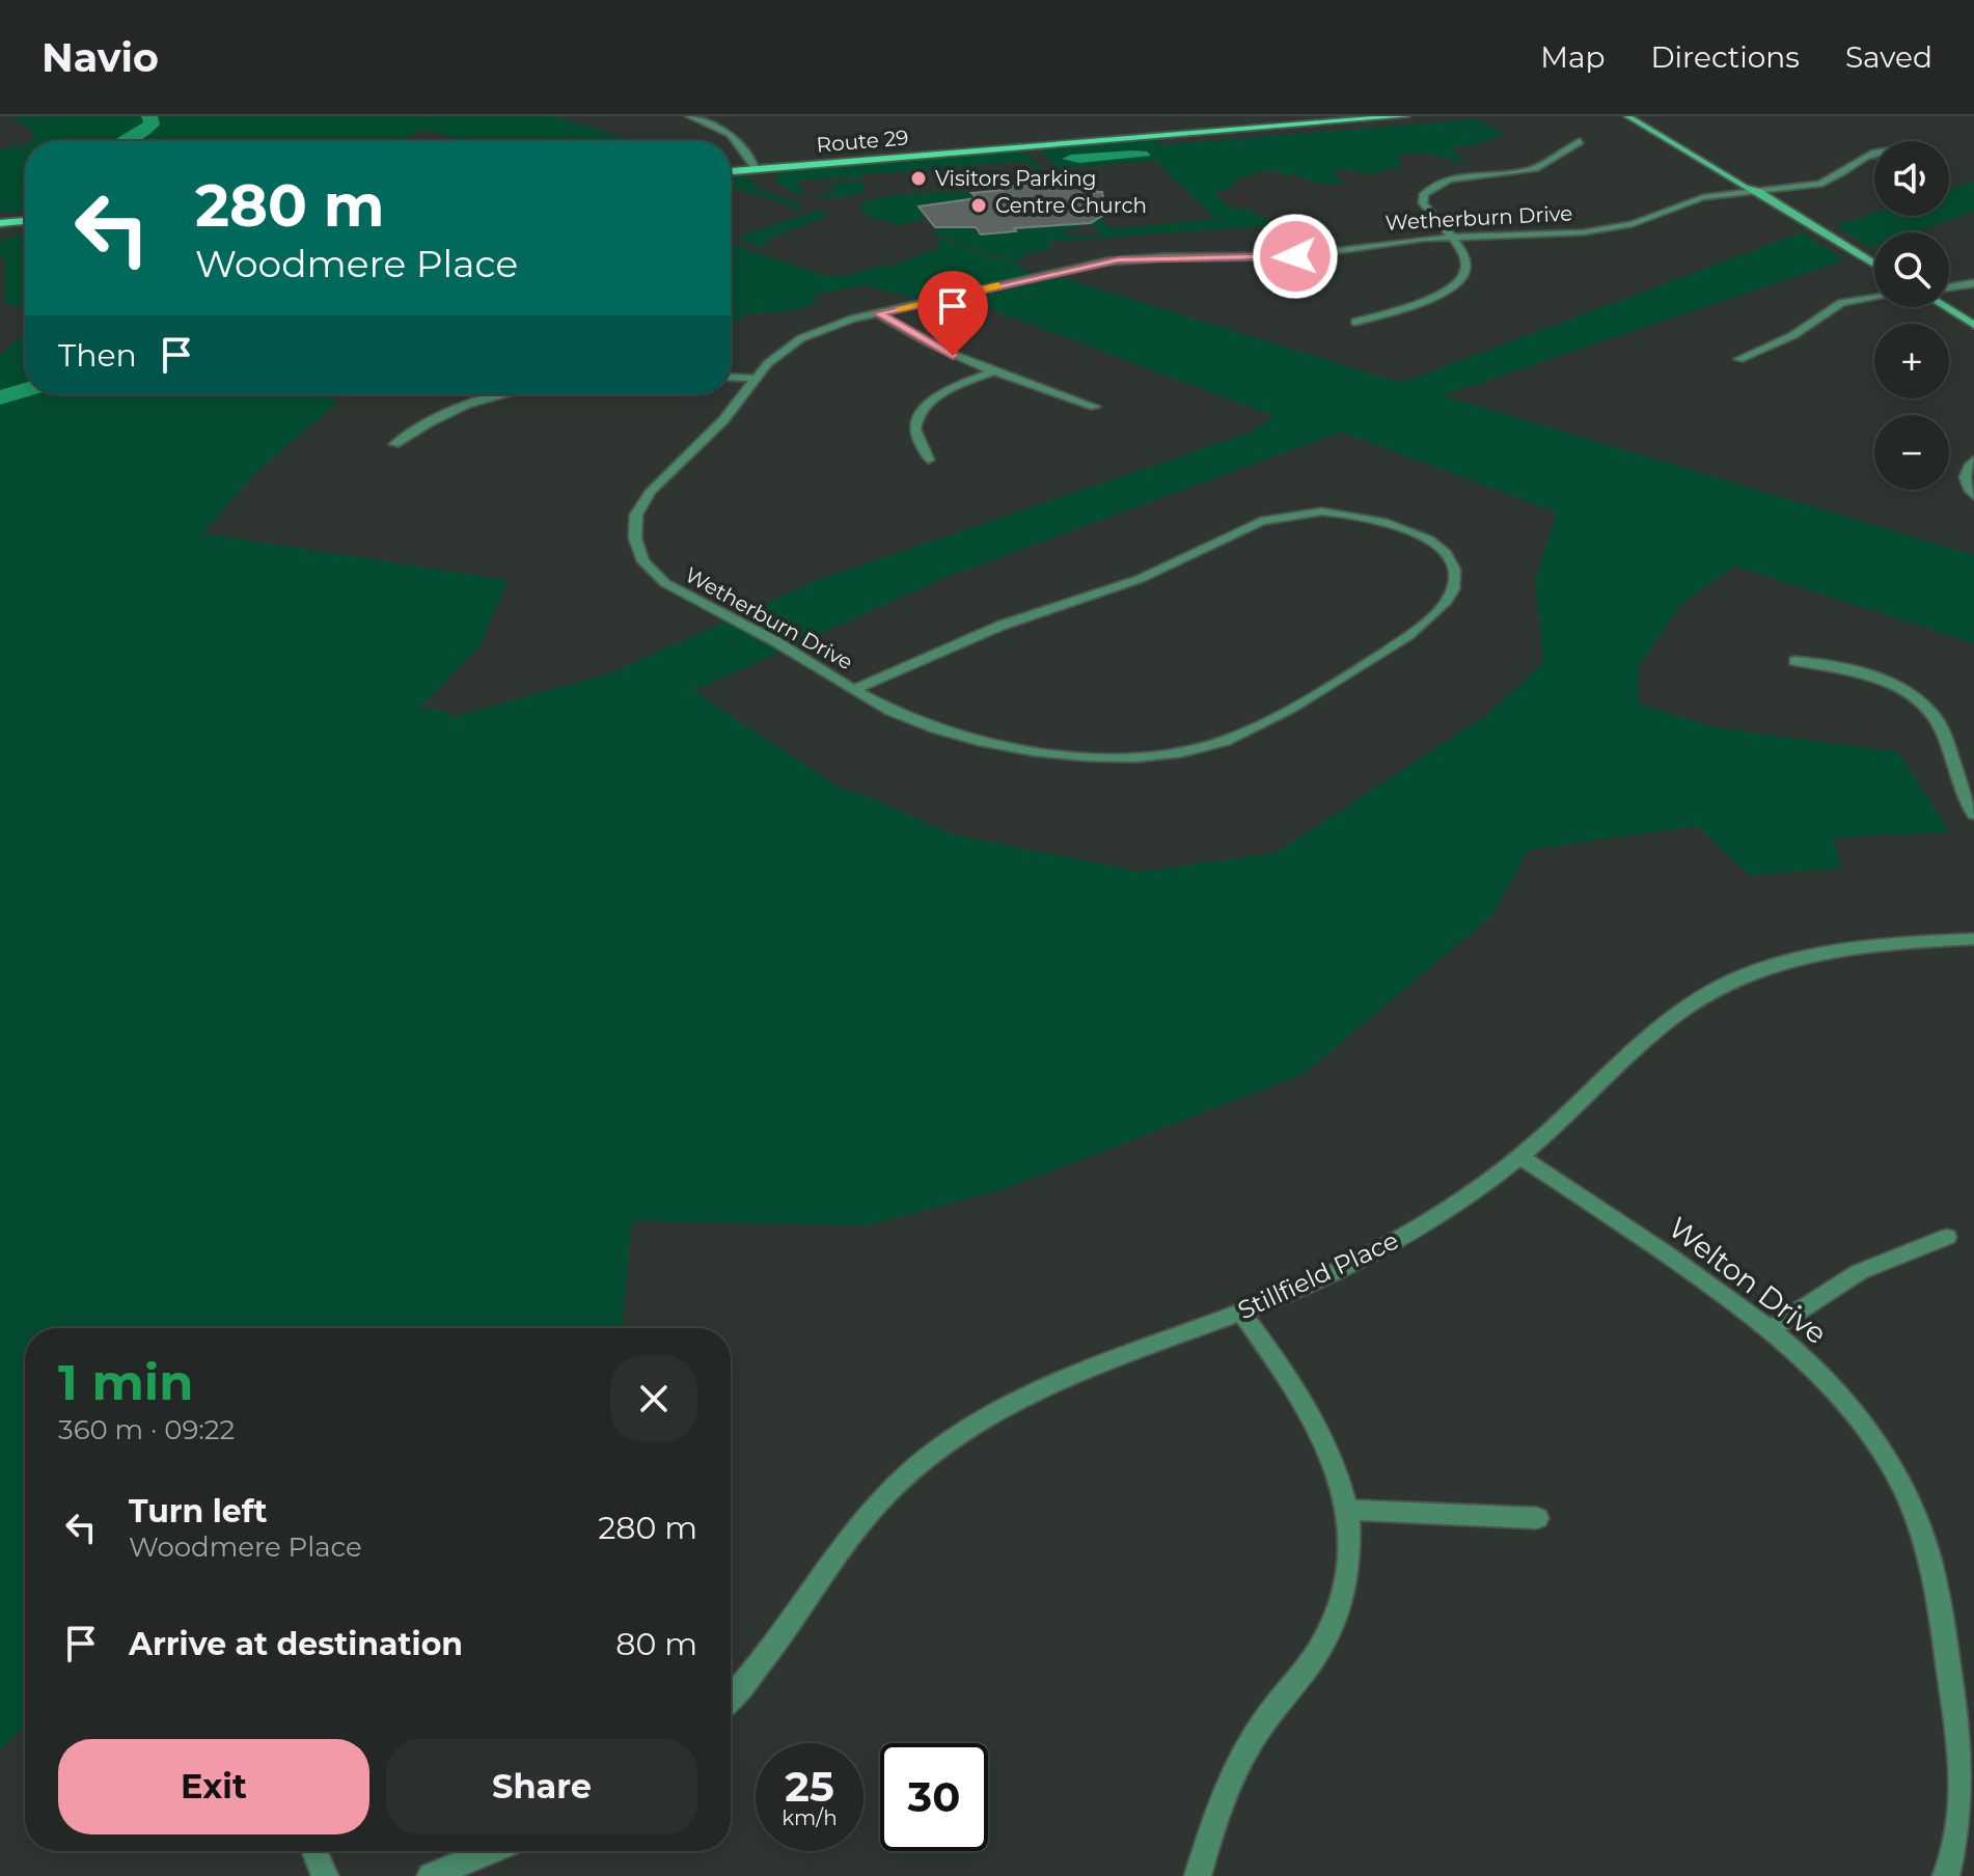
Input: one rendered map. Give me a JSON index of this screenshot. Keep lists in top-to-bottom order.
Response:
{
  "streets": {
    "main road": ["Route 29"],
    "street": ["Wetherburn Drive", "Stillfield Place", "Welton Drive"]
  },
  "crossings": [
    ["Stillfield Place", "Welton Drive"]
  ],
  "places": ["Visitors Parking", "Centre Church"],
  "page": {
    "header": "Navio",
    "nav": ["Map", "Directions", "Saved"],
    "map_buttons": ["+", "−"],
    "turn": ["280 m", "Woodmere Place"],
    "then": "Then",
    "heading": ["1 min", "360 m · 09:22"],
    "list": [
      {
        "name": "Turn left",
        "note": "Woodmere Place",
        "value": "280 m"
      },
      {
        "name": "Arrive at destination",
        "value": "80 m"
      }
    ],
    "buttons": ["Exit", "Share"],
    "speed": "25 km/h",
    "limit": "30"
  }
}
